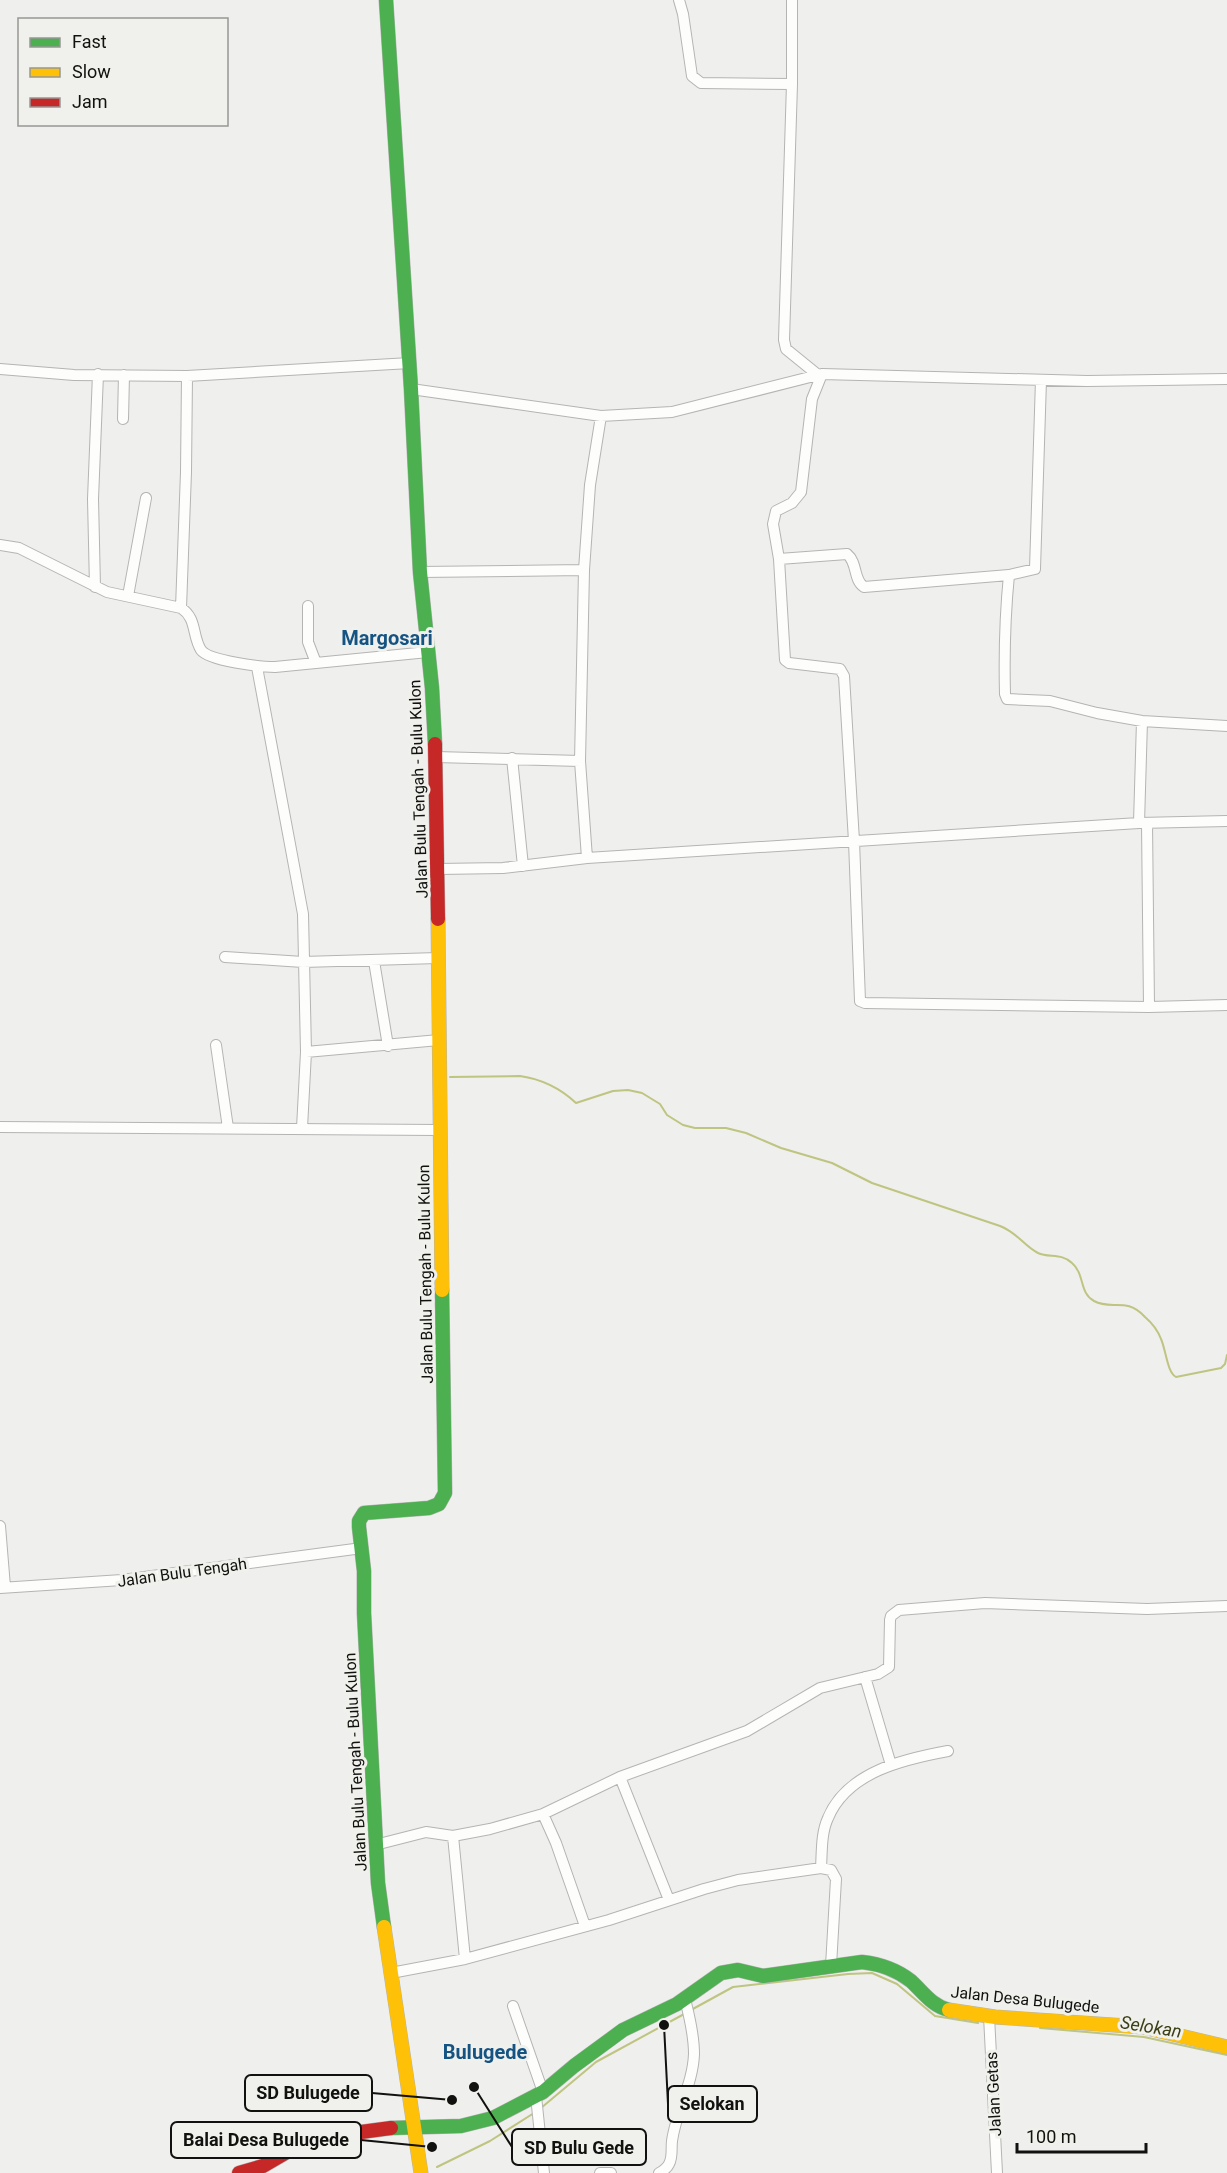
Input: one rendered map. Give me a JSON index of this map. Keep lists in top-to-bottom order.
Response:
{
  "streets": {
    "street": [
      "Jalan Bulu Tengah - Bulu Kulon",
      "Jalan Bulu Tengah",
      "Jalan Desa Bulugede",
      "Jalan Getas"
    ]
  },
  "crossings": [
    ["Jalan Bulu Tengah - Bulu Kulon", "Jalan Bulu Tengah"],
    ["Jalan Bulu Tengah - Bulu Kulon", "Jalan Desa Bulugede"],
    ["Jalan Desa Bulugede", "Jalan Getas"]
  ],
  "districts": ["Margosari", "Bulugede"],
  "water": ["Selokan"],
  "places": [
    "Selokan",
    "SD Bulu Gede",
    "SD Bulugede",
    "Balai Desa Bulugede"
  ],
  "legend": ["Fast", "Slow", "Jam"],
  "scale_bar": "100 m"
}
